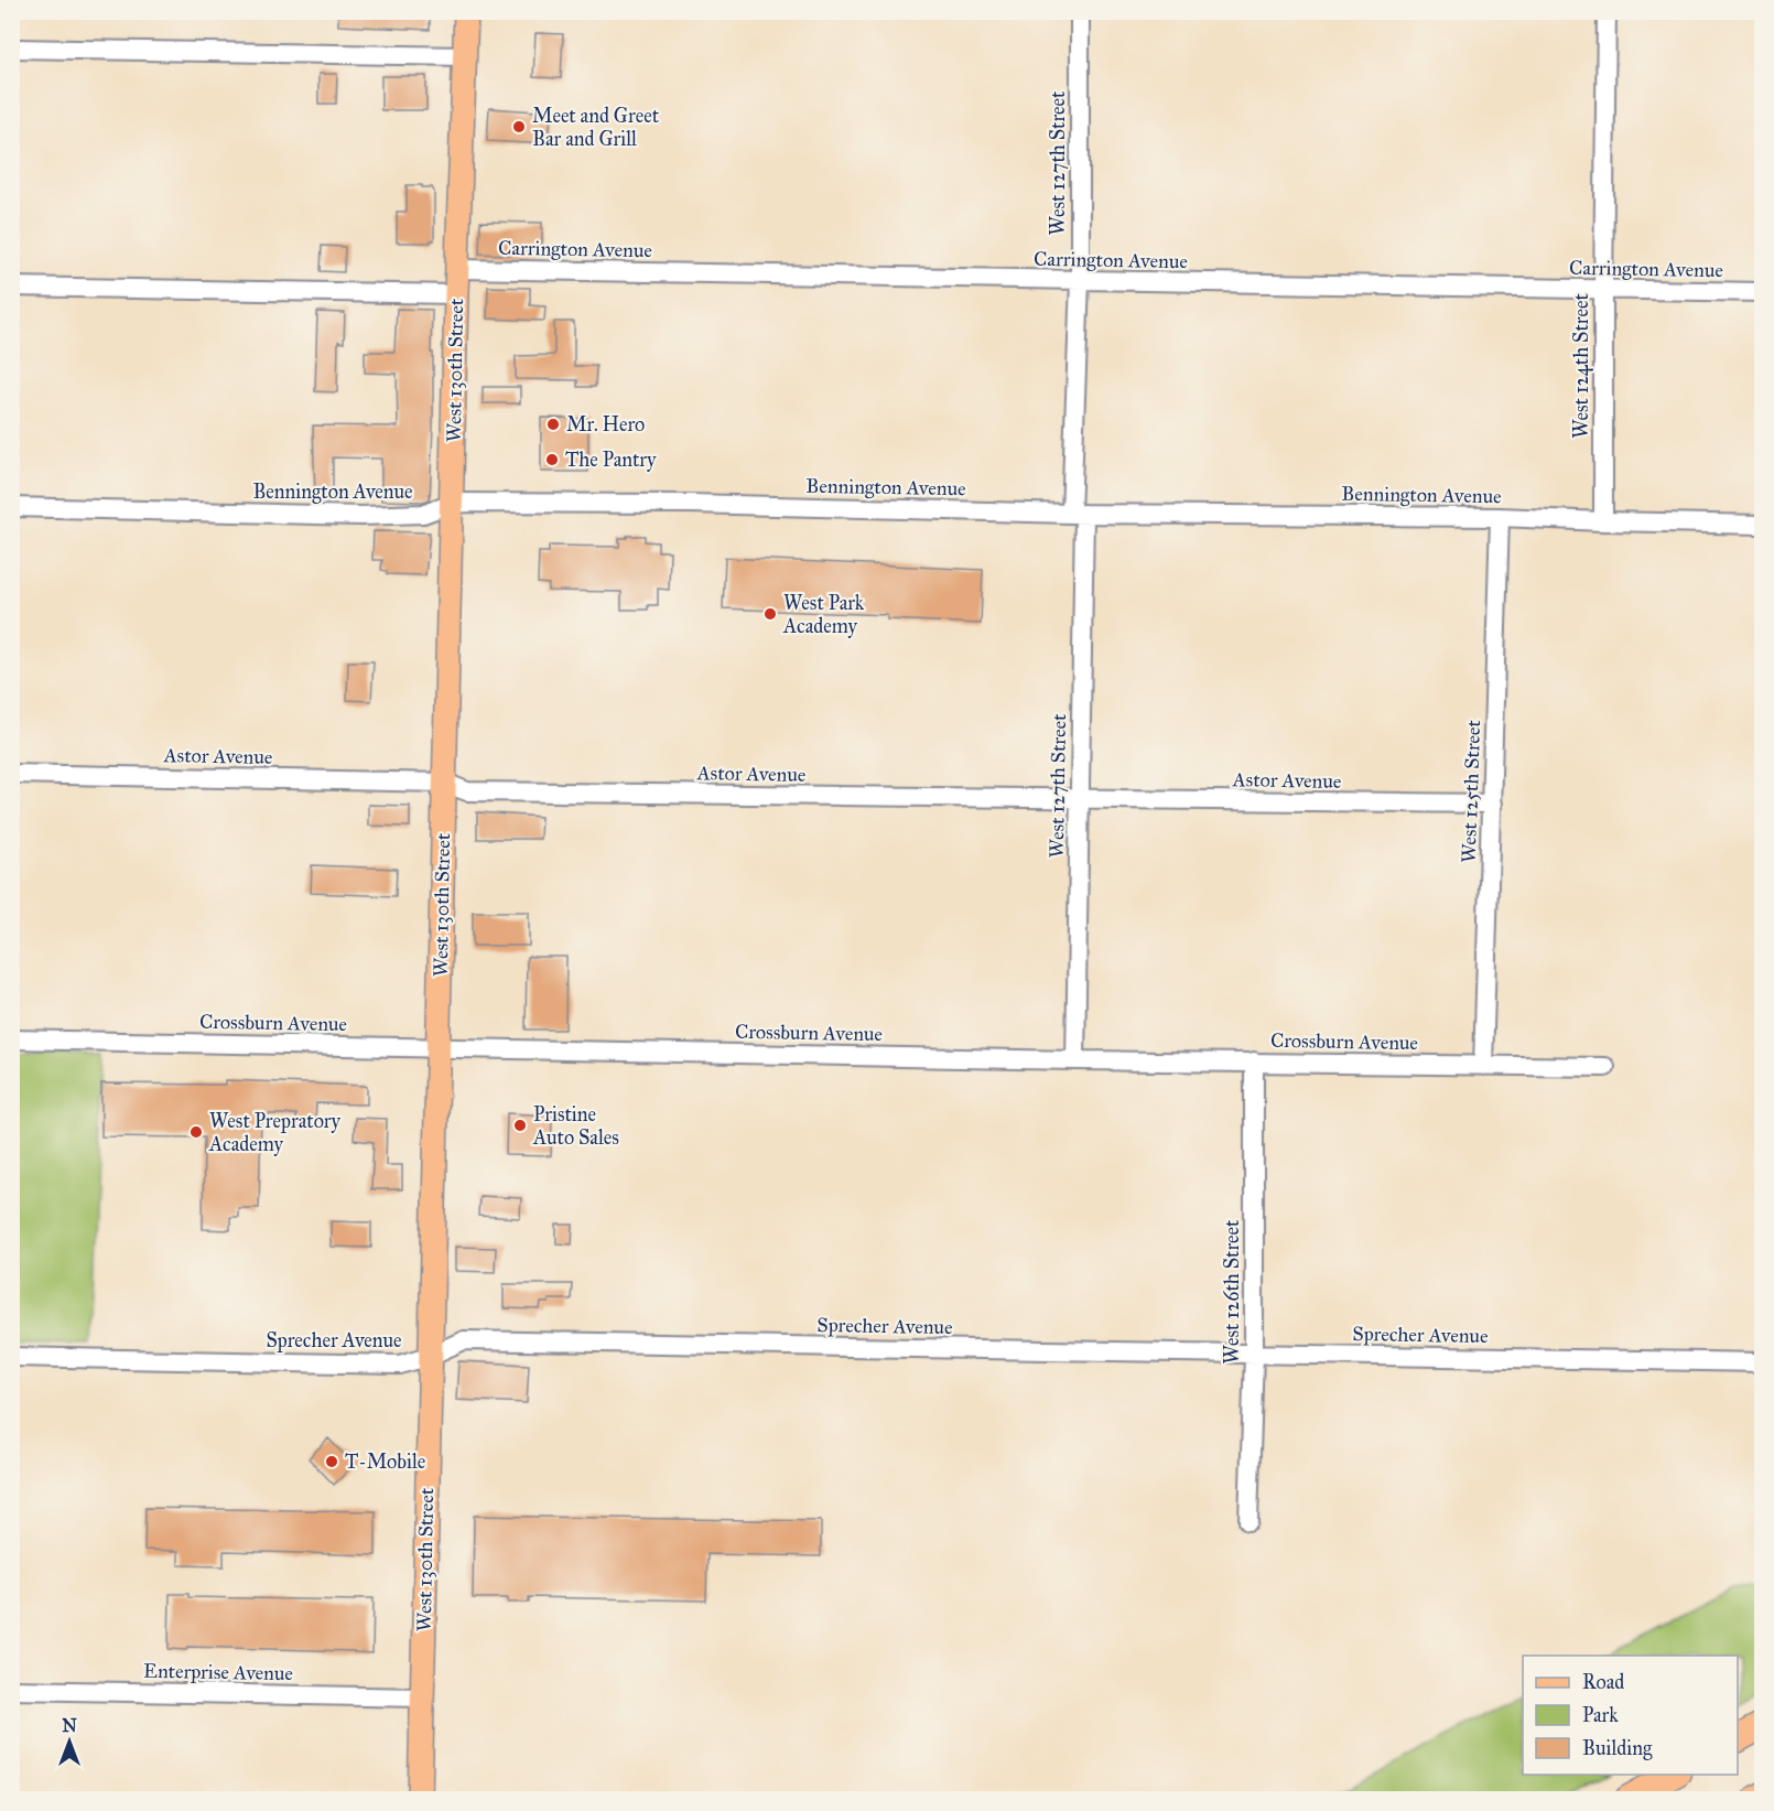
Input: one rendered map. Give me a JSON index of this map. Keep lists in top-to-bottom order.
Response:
{
  "streets": {
    "main road": ["West 130th Street"],
    "street": [
      "West 127th Street",
      "Carrington Avenue",
      "West 124th Street",
      "Bennington Avenue",
      "Astor Avenue",
      "West 125th Street",
      "Crossburn Avenue",
      "West 126th Street",
      "Sprecher Avenue",
      "Enterprise Avenue"
    ]
  },
  "crossings": [
    ["West 127th Street", "Carrington Avenue"],
    ["West 127th Street", "Bennington Avenue"],
    ["West 127th Street", "Astor Avenue"],
    ["West 127th Street", "Crossburn Avenue"],
    ["Carrington Avenue", "West 124th Street"],
    ["Carrington Avenue", "West 130th Street"],
    ["West 124th Street", "Bennington Avenue"],
    ["West 130th Street", "Bennington Avenue"],
    ["West 130th Street", "Astor Avenue"],
    ["West 130th Street", "Crossburn Avenue"],
    ["West 130th Street", "Sprecher Avenue"],
    ["West 130th Street", "Enterprise Avenue"],
    ["Bennington Avenue", "West 125th Street"],
    ["Astor Avenue", "West 125th Street"],
    ["West 125th Street", "Crossburn Avenue"],
    ["Crossburn Avenue", "West 126th Street"],
    ["West 126th Street", "Sprecher Avenue"]
  ],
  "places": [
    "Meet and Greet Bar and Grill",
    "Mr. Hero",
    "The Pantry",
    "West Park Academy",
    "Pristine Auto Sales",
    "West Prepratory Academy",
    "T-Mobile"
  ],
  "legend": ["Road", "Park", "Building"],
  "north": "top"
}
